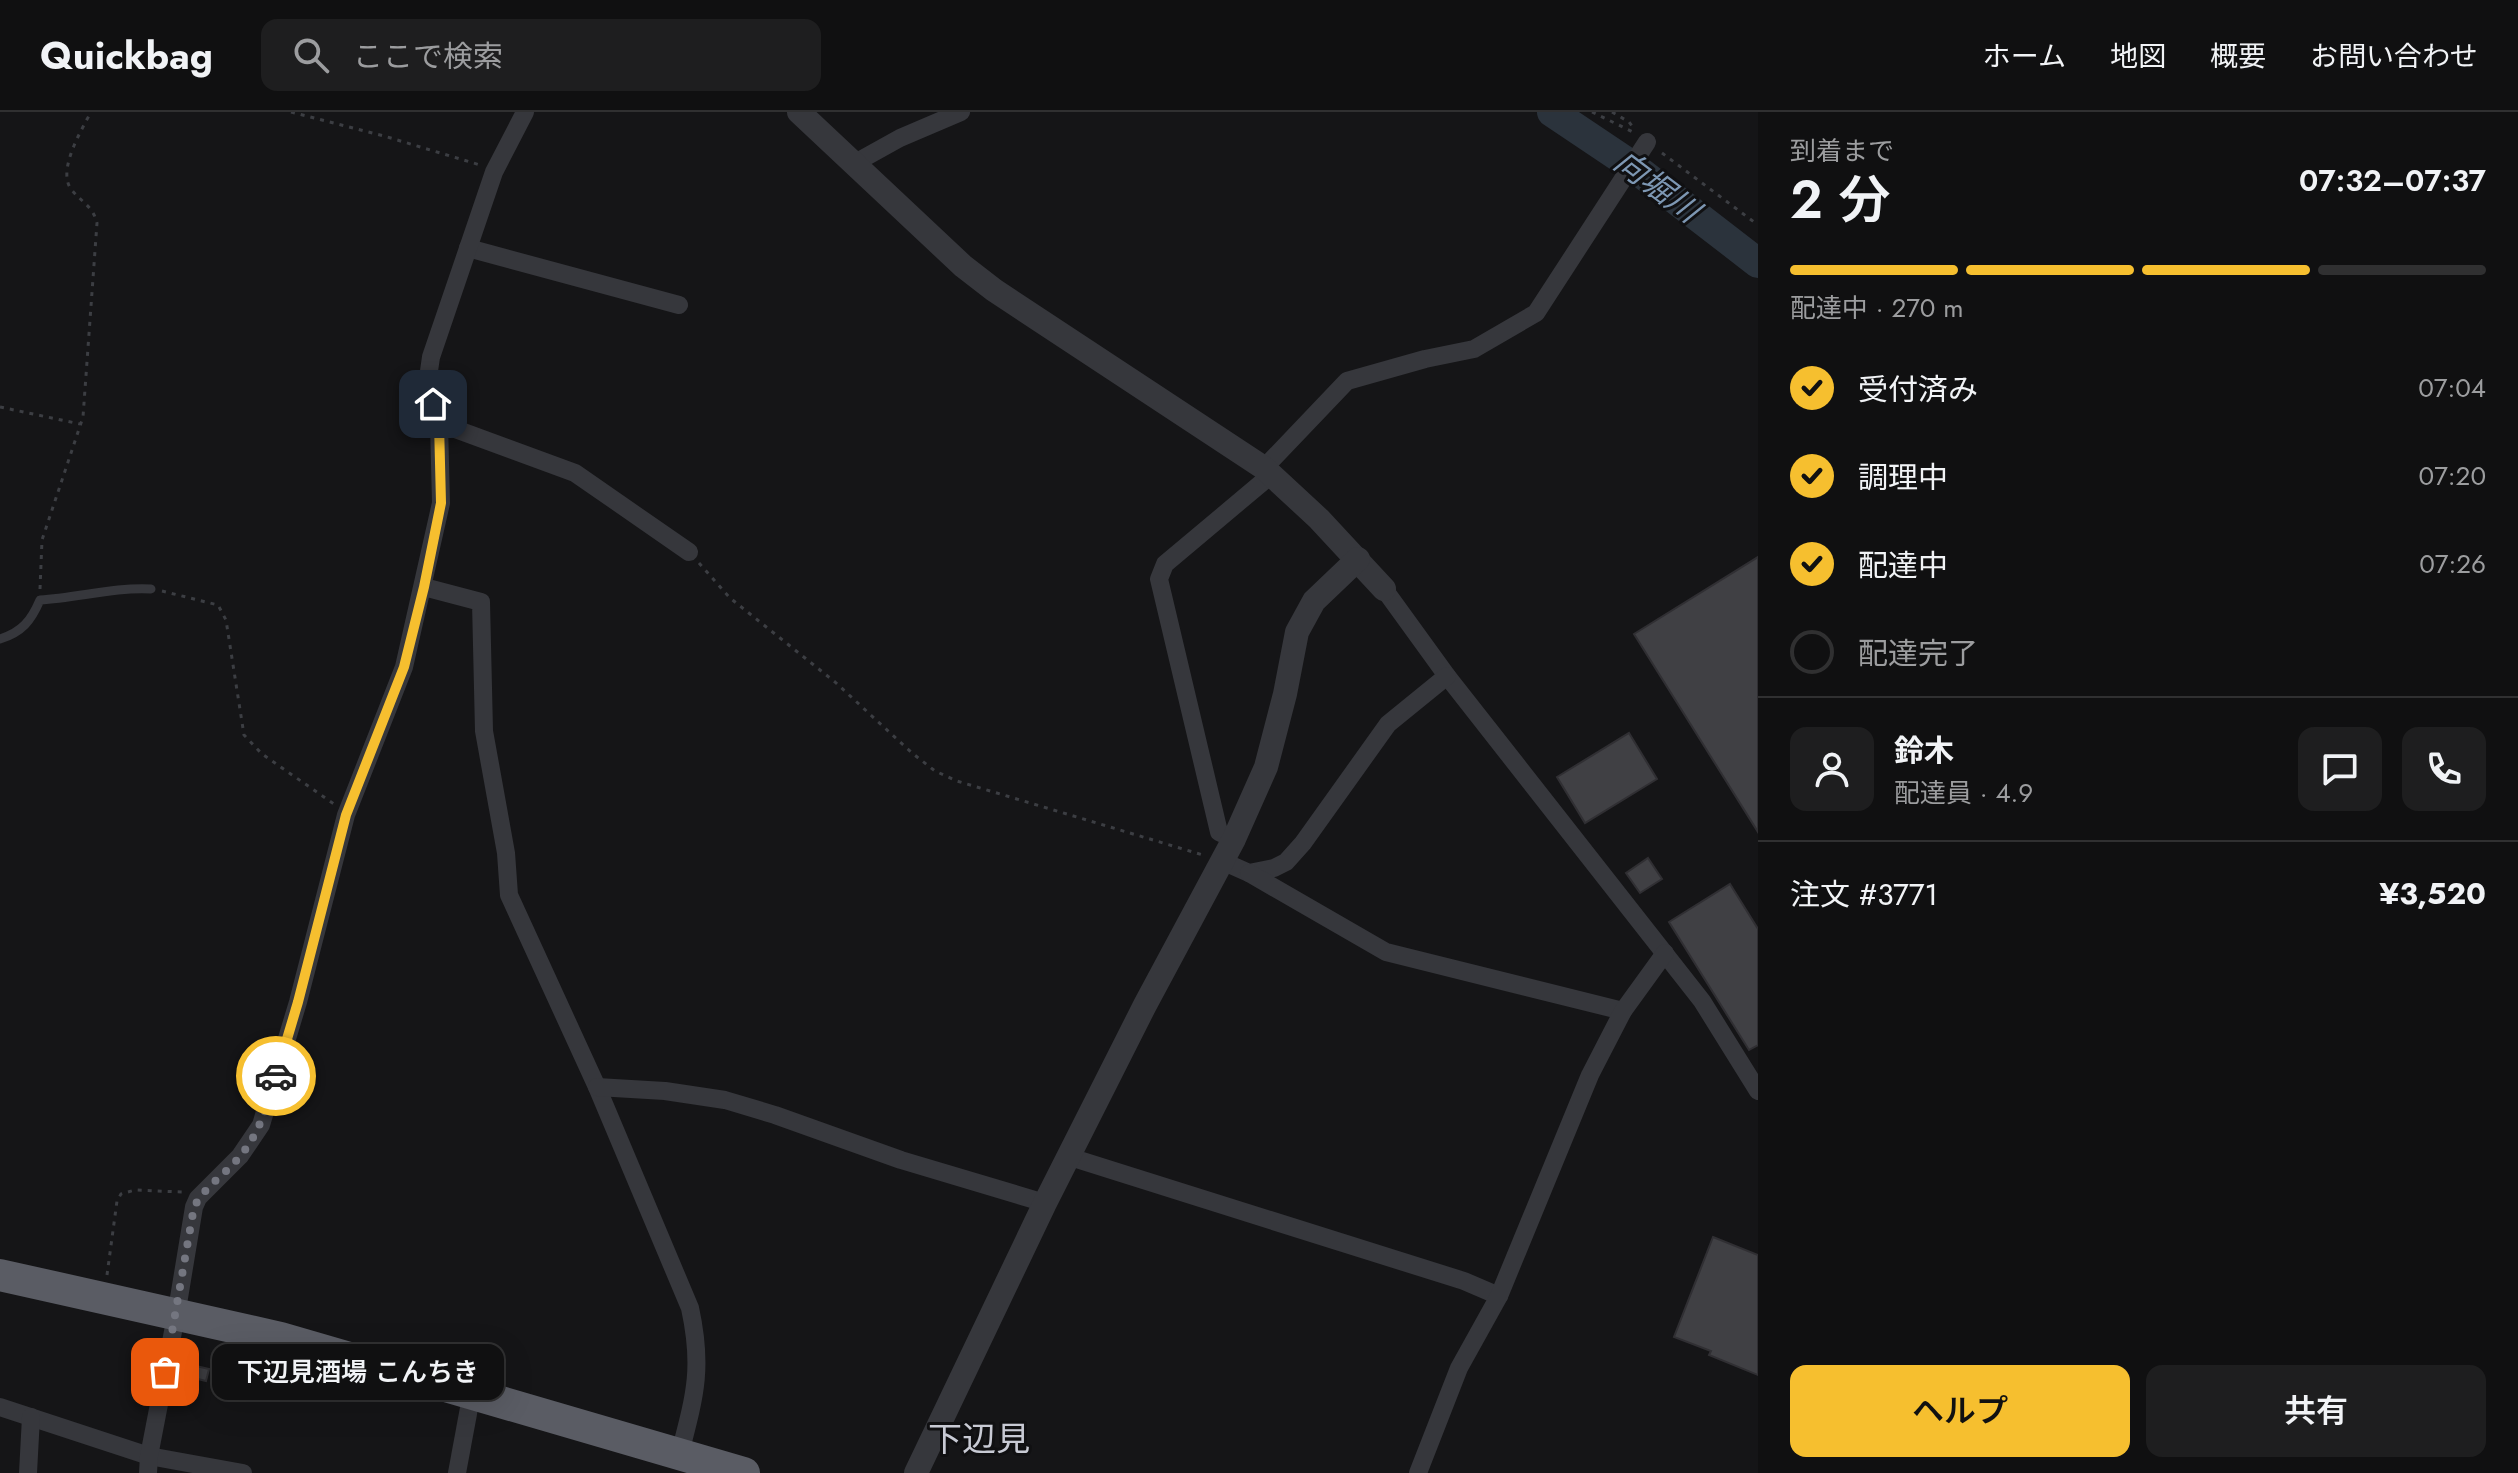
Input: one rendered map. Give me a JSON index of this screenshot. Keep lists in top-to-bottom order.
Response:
{
  "districts": ["下辺見"],
  "water": ["向堀川"],
  "places": ["下辺見酒場 こんちき"],
  "page": {
    "header": "Quickbag",
    "search": "ここで検索",
    "nav": [
      "ホーム",
      "地図",
      "概要",
      "お問い合わせ"
    ],
    "heading": ["2 分", "到着まで", "07:32–07:37"],
    "panel": [
      "鈴木",
      "配達員 · 4.9",
      "注文 #3771",
      "¥3,520"
    ],
    "bar": "配達中 · 270 m",
    "list": [
      ["受付済み", "07:04"],
      ["調理中", "07:20"],
      ["配達中", "07:26"],
      "配達完了"
    ],
    "bubble": "下辺見酒場 こんちき",
    "buttons": ["ヘルプ", "共有"]
  }
}
